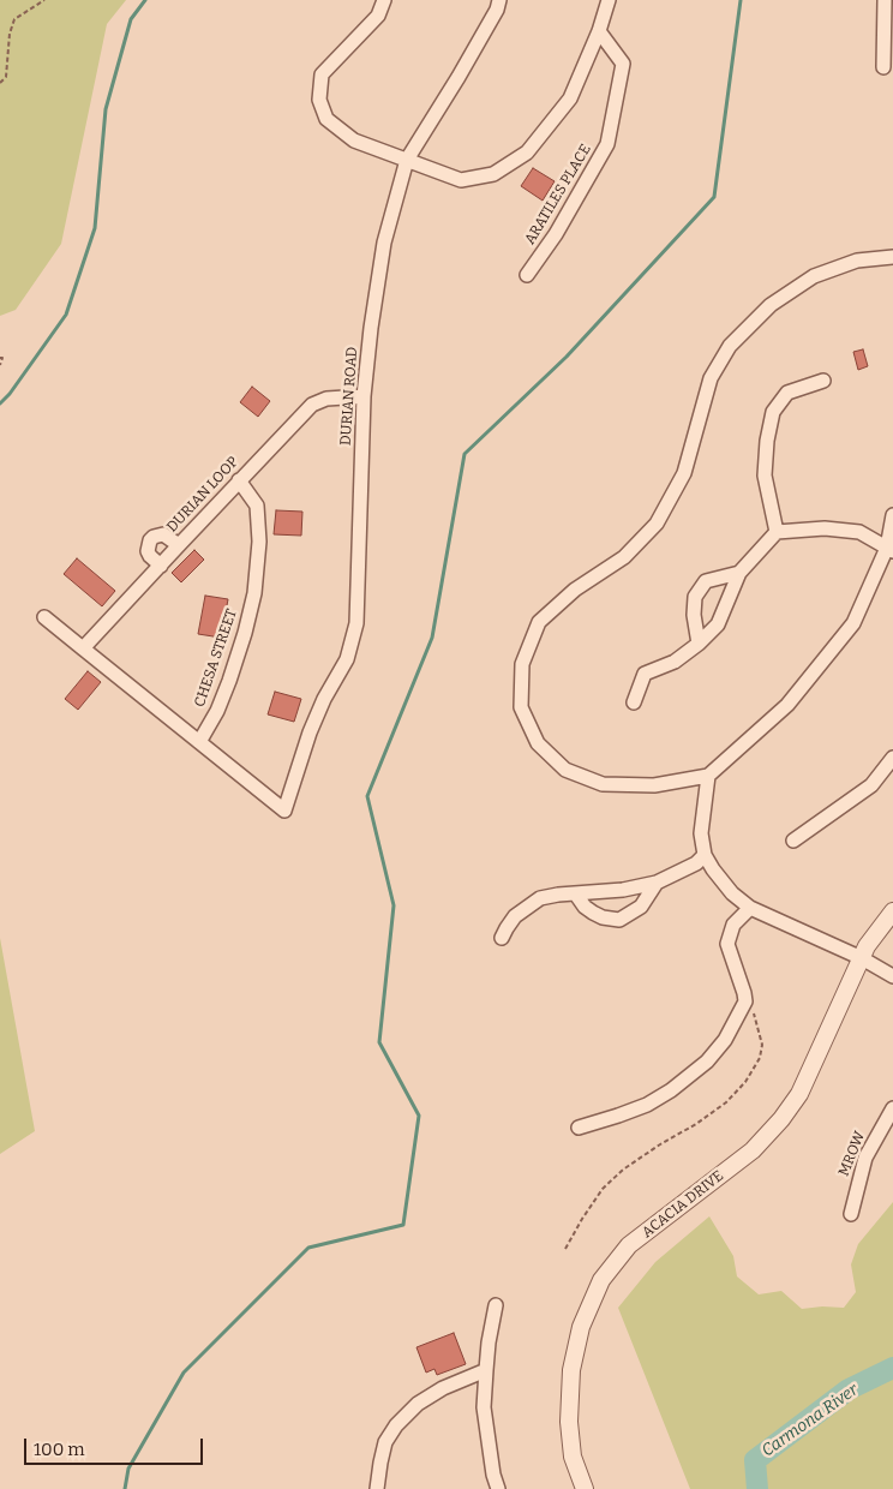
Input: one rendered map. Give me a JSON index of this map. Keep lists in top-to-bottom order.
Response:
{
  "streets": {
    "street": [
      "ARATILES PLACE",
      "DURIAN ROAD",
      "DURIAN LOOP",
      "CHESA STREET",
      "MROW",
      "ACACIA DRIVE"
    ]
  },
  "crossings": [
    ["DURIAN ROAD", "DURIAN LOOP"],
    ["DURIAN ROAD", "CHESA STREET"],
    ["DURIAN LOOP", "CHESA STREET"]
  ],
  "water": ["Carmona River"],
  "scale_bar": "100 m"
}
